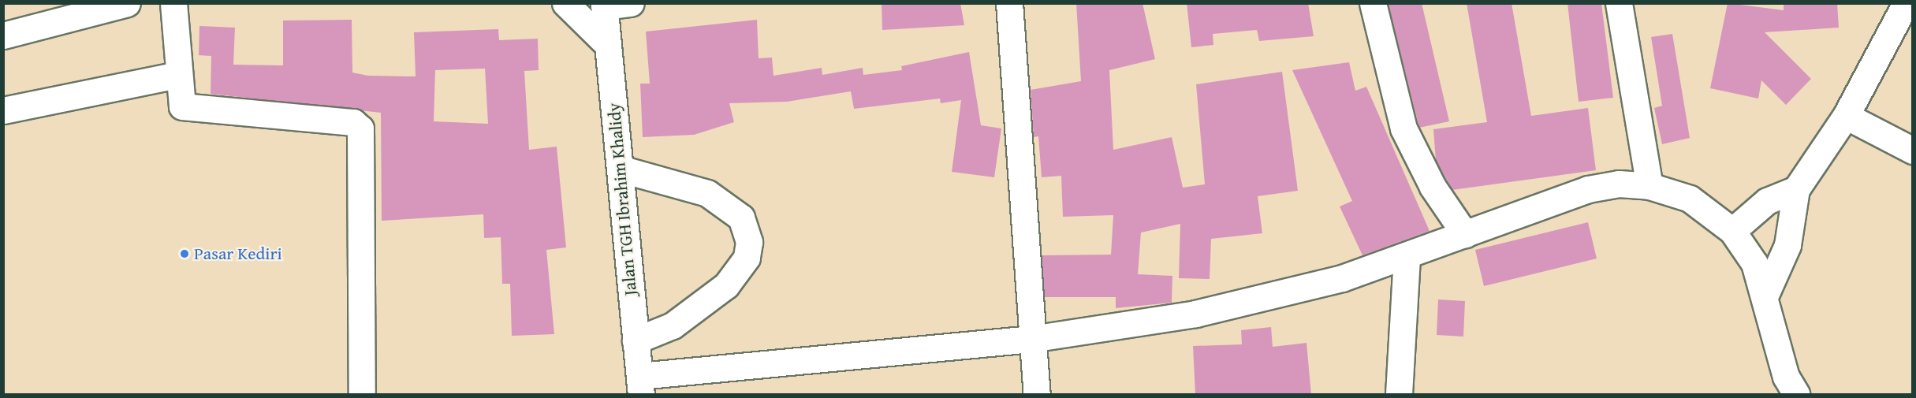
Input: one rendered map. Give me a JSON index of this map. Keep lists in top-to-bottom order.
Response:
{
  "streets": {
    "street": ["Jalan TGH Ibrahim Khalidy"]
  },
  "places": ["Pasar Kediri"]
}
